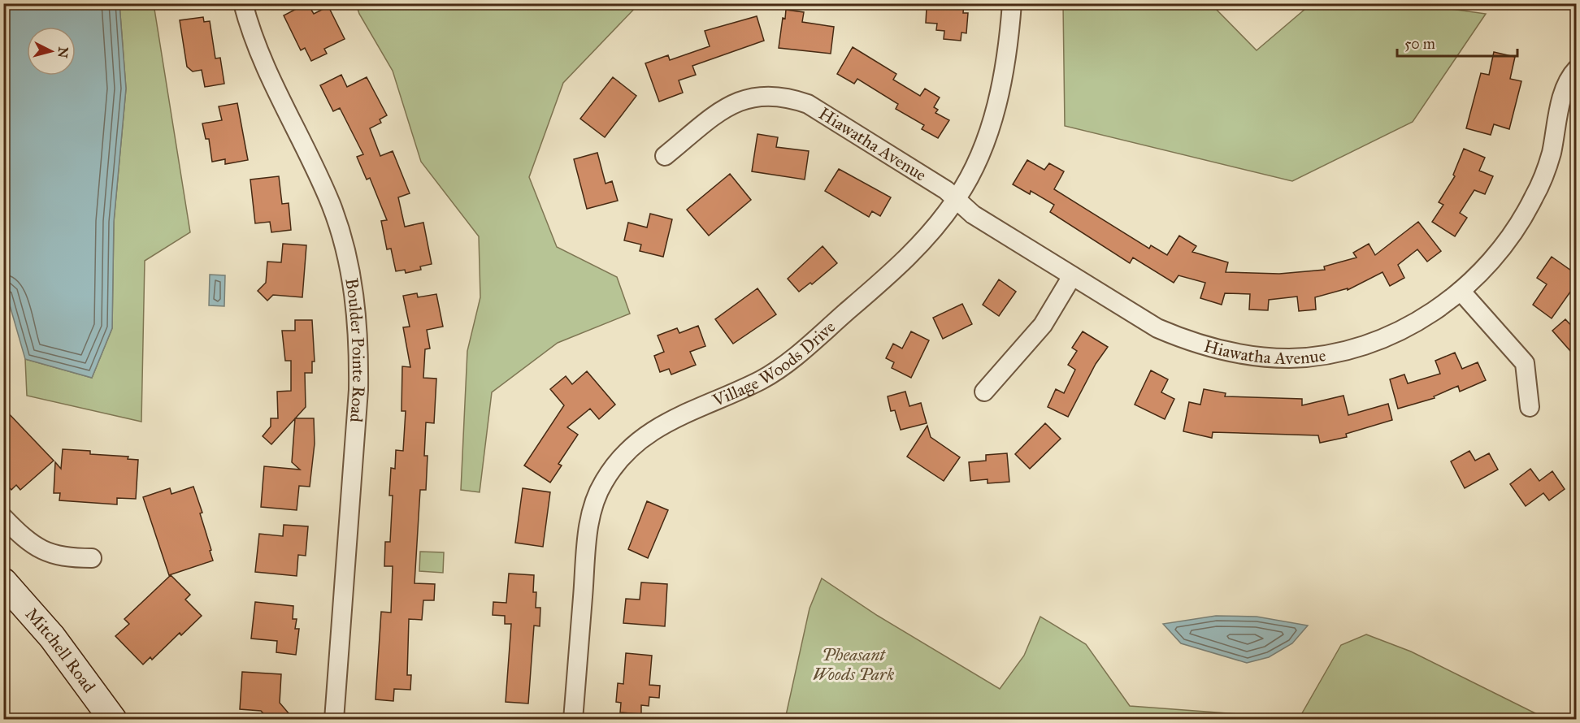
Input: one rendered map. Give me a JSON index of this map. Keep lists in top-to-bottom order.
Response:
{
  "streets": {
    "main road": ["Mitchell Road"],
    "street": ["Hiawatha Avenue", "Boulder Pointe Road", "Village Woods Drive"]
  },
  "crossings": [
    ["Hiawatha Avenue", "Village Woods Drive"]
  ],
  "parks": ["Pheasant Woods Park"],
  "scale_bar": "50 m",
  "north": "right"
}
